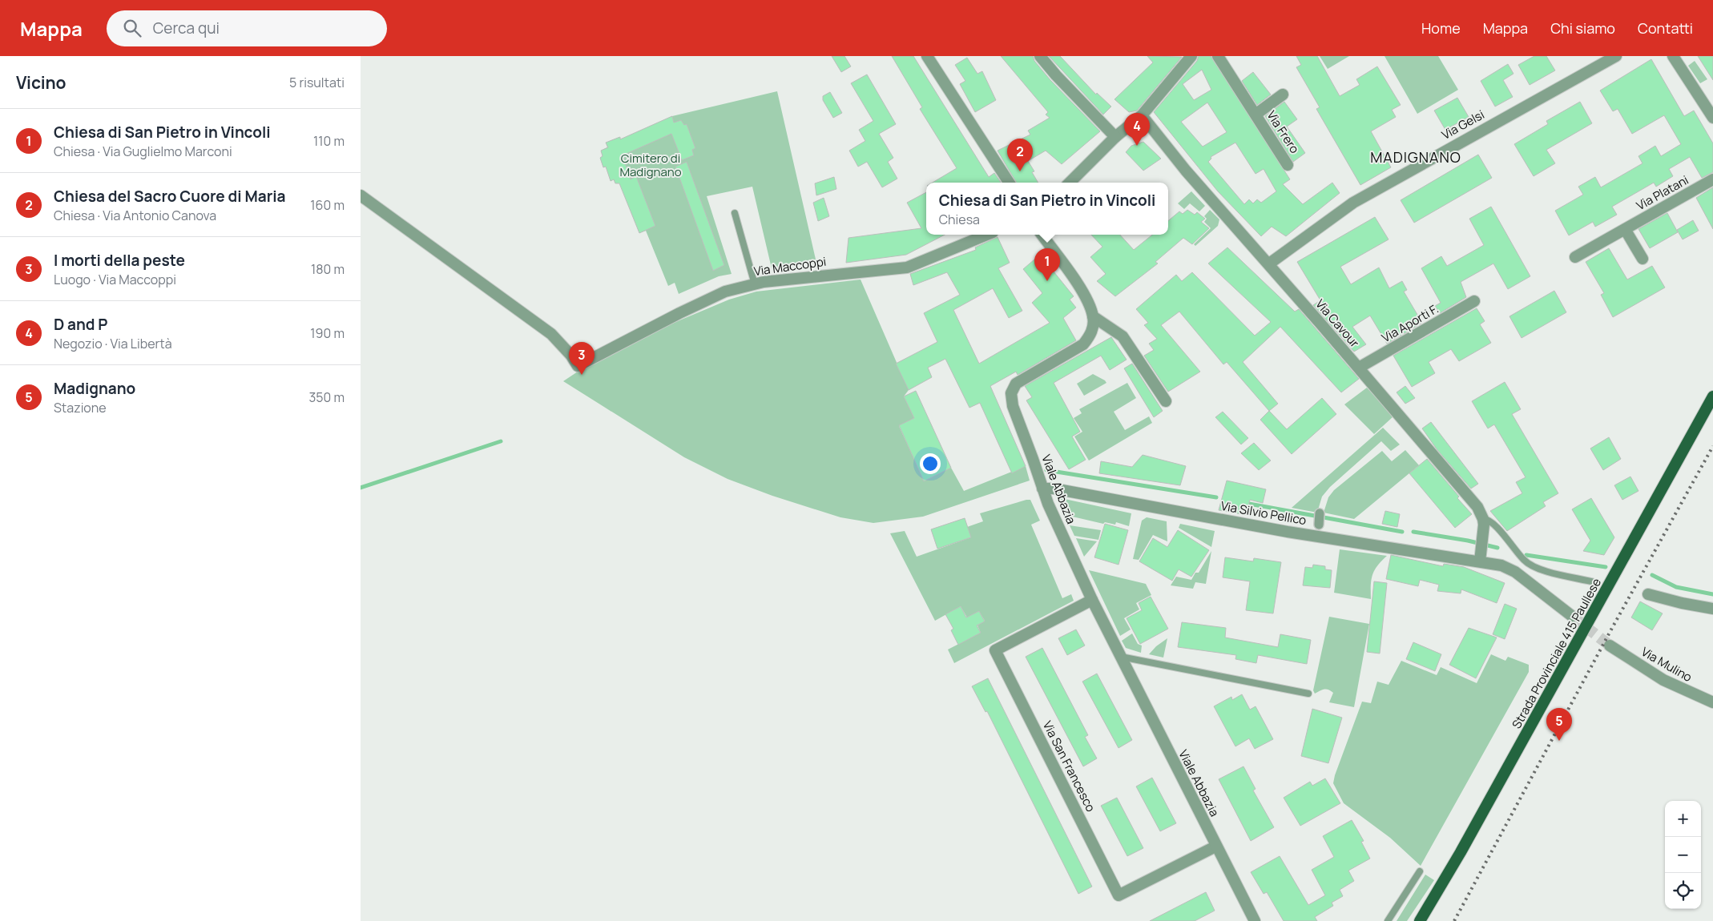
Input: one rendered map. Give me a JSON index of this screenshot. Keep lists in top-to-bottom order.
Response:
{
  "streets": {
    "main road": ["Strada Provinciale 415 Paullese"],
    "street": [
      "Via Gelsi",
      "Via Frero",
      "Via Platani",
      "Via Maccoppi",
      "Via Cavour",
      "Via Aporti F.",
      "Viale Abbazia",
      "Via Silvio Pellico",
      "Via Mulino",
      "Via San Francesco"
    ]
  },
  "crossings": [
    ["Via Gelsi", "Via Cavour"],
    ["Via Cavour", "Via Aporti F."],
    ["Viale Abbazia", "Via Silvio Pellico"],
    ["Viale Abbazia", "Via San Francesco"]
  ],
  "districts": ["MADIGNANO"],
  "parks": ["Cimitero di Madignano"],
  "page": {
    "header": "Mappa",
    "search": "Cerca qui",
    "nav": [
      "Home",
      "Mappa",
      "Chi siamo",
      "Contatti"
    ],
    "heading": ["Vicino", "5 risultati"],
    "list": [
      {
        "mark": "1",
        "name": "Chiesa di San Pietro in Vincoli",
        "note": "Chiesa · Via Guglielmo Marconi",
        "value": "110 m"
      },
      {
        "mark": "2",
        "name": "Chiesa del Sacro Cuore di Maria",
        "note": "Chiesa · Via Antonio Canova",
        "value": "160 m"
      },
      {
        "mark": "3",
        "name": "I morti della peste",
        "note": "Luogo · Via Maccoppi",
        "value": "180 m"
      },
      {
        "mark": "4",
        "name": "D and P",
        "note": "Negozio · Via Libertà",
        "value": "190 m"
      },
      {
        "mark": "5",
        "name": "Madignano",
        "note": "Stazione",
        "value": "350 m"
      }
    ],
    "pins": [
      "4",
      "2",
      "1",
      "3",
      "5"
    ],
    "popup": ["Chiesa di San Pietro in Vincoli", "Chiesa"],
    "map_buttons": ["+", "−"]
  }
}
